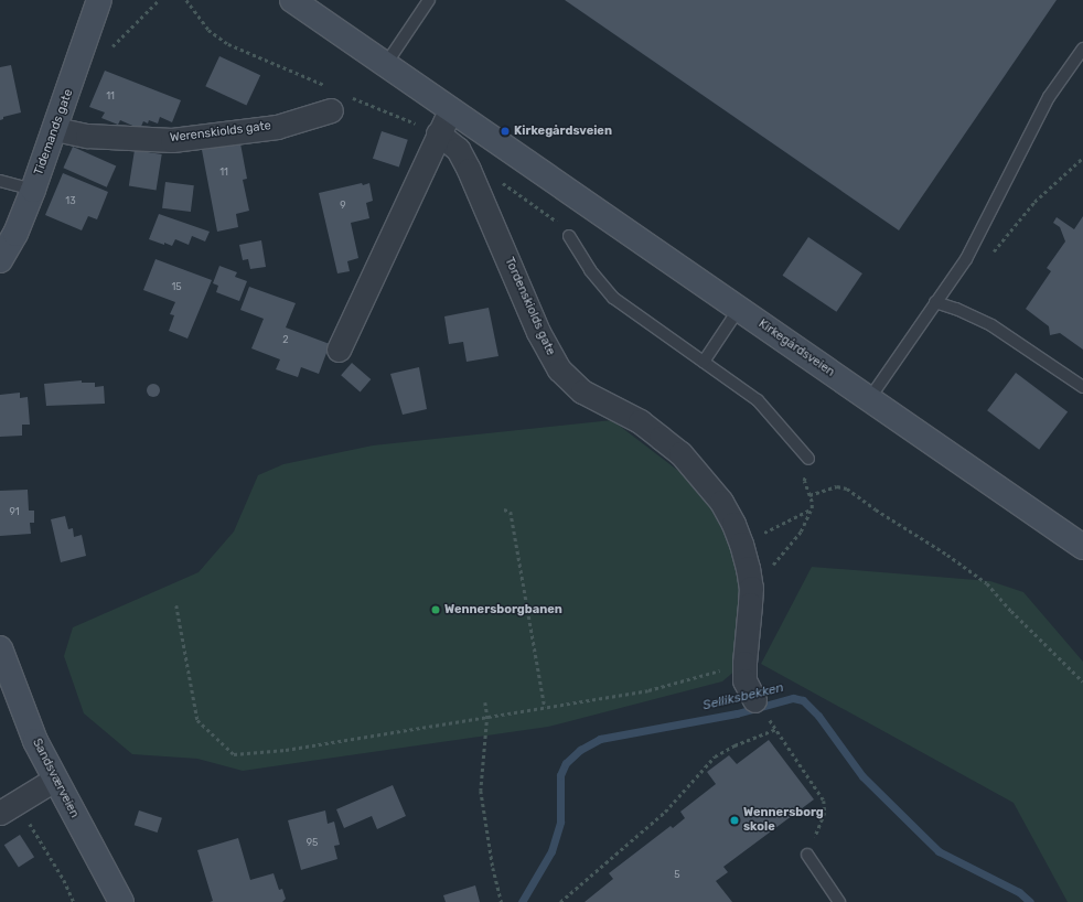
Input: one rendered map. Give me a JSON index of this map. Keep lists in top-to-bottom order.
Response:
{
  "streets": {
    "street": [
      "Tidemands gate",
      "Werenskiolds gate",
      "Tordenskiolds gate",
      "Kirkegårdsveien",
      "Sandsværveien"
    ]
  },
  "crossings": [
    ["Tidemands gate", "Werenskiolds gate"]
  ],
  "water": ["Selliksbekken"],
  "places": ["Kirkegårdsveien", "Wennersborgbanen", "Wennersborg skole"],
  "house_numbers": [
    "11",
    "11",
    "13",
    "9",
    "15",
    "2",
    "91",
    "95",
    "5"
  ]
}
